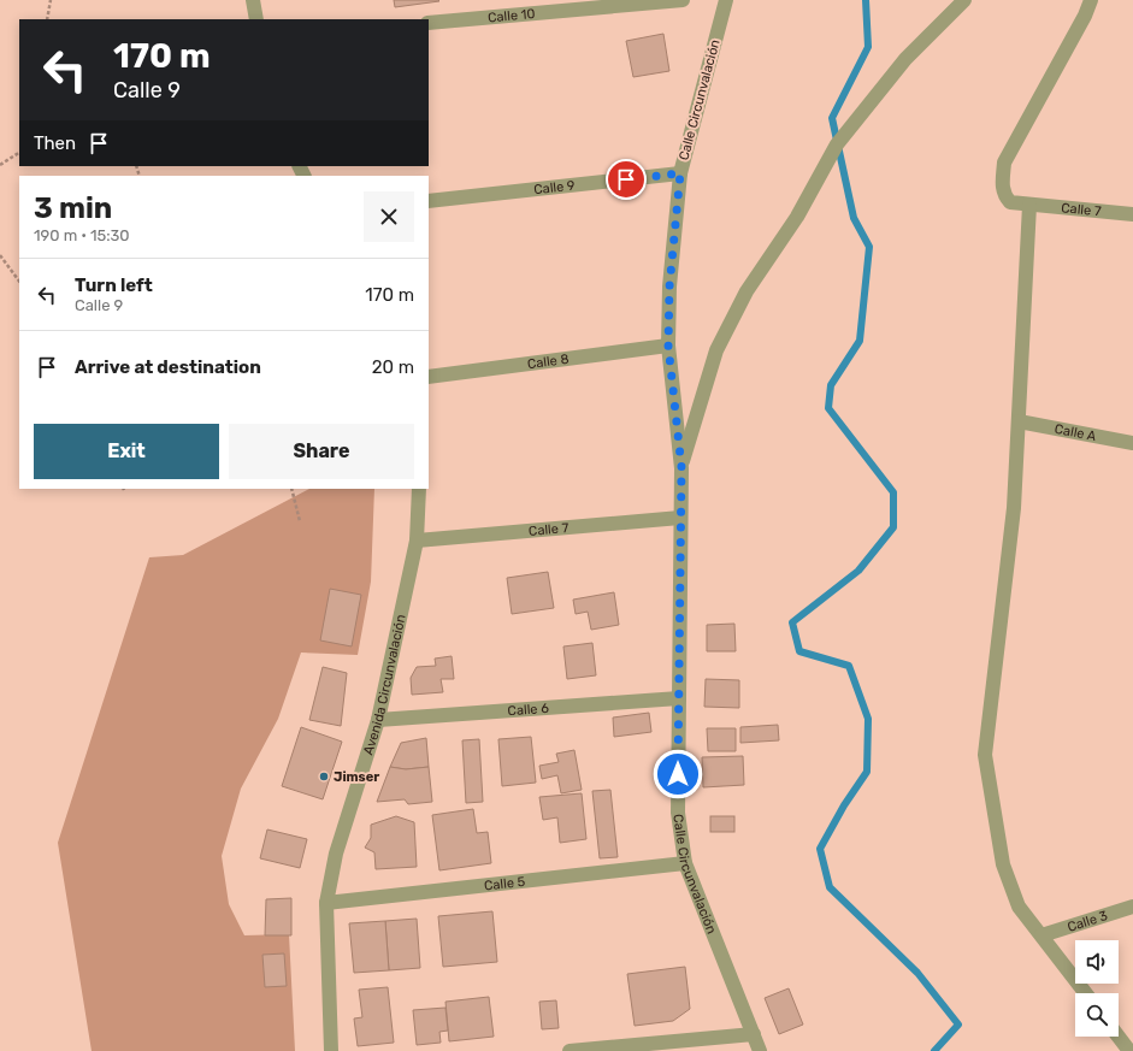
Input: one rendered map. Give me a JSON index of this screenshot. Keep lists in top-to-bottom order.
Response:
{
  "streets": {
    "street": [
      "Calle 10",
      "Calle Circunvalación",
      "Calle 9",
      "Calle 7",
      "Calle 8",
      "Calle A",
      "Avenida Circunvalación",
      "Calle 6",
      "Calle 5",
      "Calle 3"
    ]
  },
  "crossings": [
    ["Calle Circunvalación", "Calle 9"],
    ["Calle Circunvalación", "Calle 7"],
    ["Calle Circunvalación", "Calle 8"],
    ["Calle Circunvalación", "Calle 6"],
    ["Calle Circunvalación", "Calle 5"],
    ["Calle 7", "Avenida Circunvalación"],
    ["Avenida Circunvalación", "Calle 6"],
    ["Avenida Circunvalación", "Calle 5"]
  ],
  "places": ["Jimser"],
  "page": {
    "turn": ["170 m", "Calle 9"],
    "then": "Then",
    "heading": ["3 min", "190 m · 15:30"],
    "list": [
      {
        "name": "Turn left",
        "note": "Calle 9",
        "value": "170 m"
      },
      {
        "name": "Arrive at destination",
        "value": "20 m"
      }
    ],
    "buttons": ["Exit", "Share"]
  }
}
